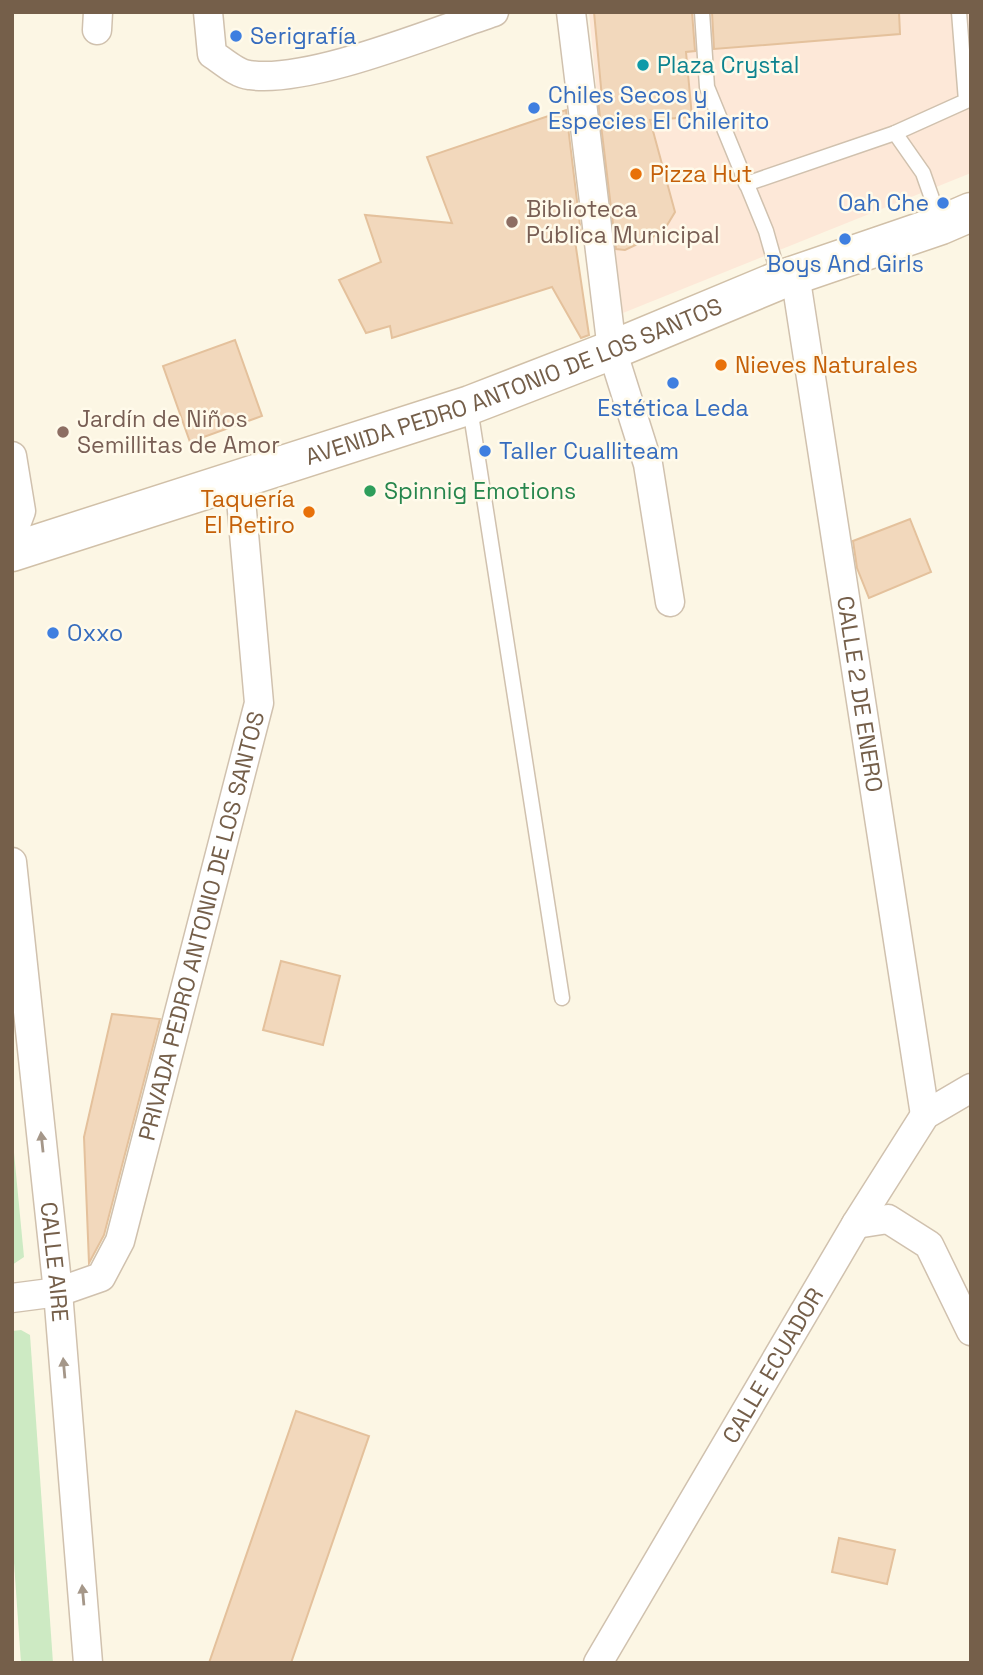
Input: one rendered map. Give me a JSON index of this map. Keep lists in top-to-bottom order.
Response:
{
  "streets": {
    "street": [
      "AVENIDA PEDRO ANTONIO DE LOS SANTOS",
      "CALLE 2 DE ENERO",
      "PRIVADA PEDRO ANTONIO DE LOS SANTOS",
      "CALLE AIRE",
      "CALLE ECUADOR"
    ]
  },
  "crossings": [
    ["AVENIDA PEDRO ANTONIO DE LOS SANTOS", "CALLE 2 DE ENERO"],
    ["AVENIDA PEDRO ANTONIO DE LOS SANTOS", "PRIVADA PEDRO ANTONIO DE LOS SANTOS"],
    ["CALLE 2 DE ENERO", "CALLE ECUADOR"],
    ["PRIVADA PEDRO ANTONIO DE LOS SANTOS", "CALLE AIRE"]
  ],
  "one_way": ["CALLE AIRE"],
  "places": [
    "Serigrafía",
    "Plaza Crystal",
    "Chiles Secos y Especies El Chilerito",
    "Pizza Hut",
    "Oah Che",
    "Biblioteca Pública Municipal",
    "Boys And Girls",
    "Nieves Naturales",
    "Estética Leda",
    "Jardín de Niños Semillitas de Amor",
    "Taller Cualliteam",
    "Spinnig Emotions",
    "Taquería El Retiro",
    "Oxxo"
  ]
}
